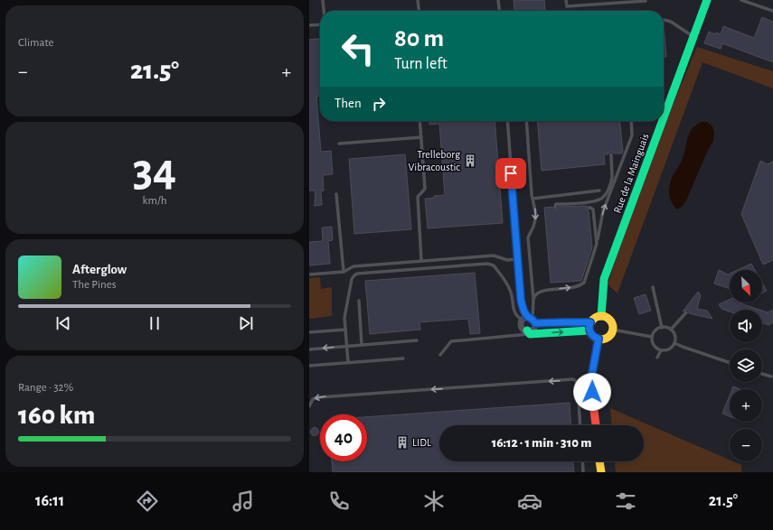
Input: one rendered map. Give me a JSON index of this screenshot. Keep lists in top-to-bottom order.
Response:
{
  "streets": {
    "street": ["Rue de la Mainguais"]
  },
  "places": {
    "building": ["Trelleborg Vibracoustic", "LIDL"]
  },
  "north": "bottom right",
  "page": {
    "tile": [
      "Climate",
      ["34", "km/h"],
      ["Range · 32%", "160 km"]
    ],
    "turn": ["80 m", "Turn left"],
    "heat": ["−", "21.5°", "+"],
    "then": "Then",
    "song": ["Afterglow", "The Pines"],
    "map_buttons": ["+", "−"],
    "limit": "40",
    "trip": "16:12 · 1 min · 310 m",
    "tabs": ["16:11", "21.5°"]
  }
}
